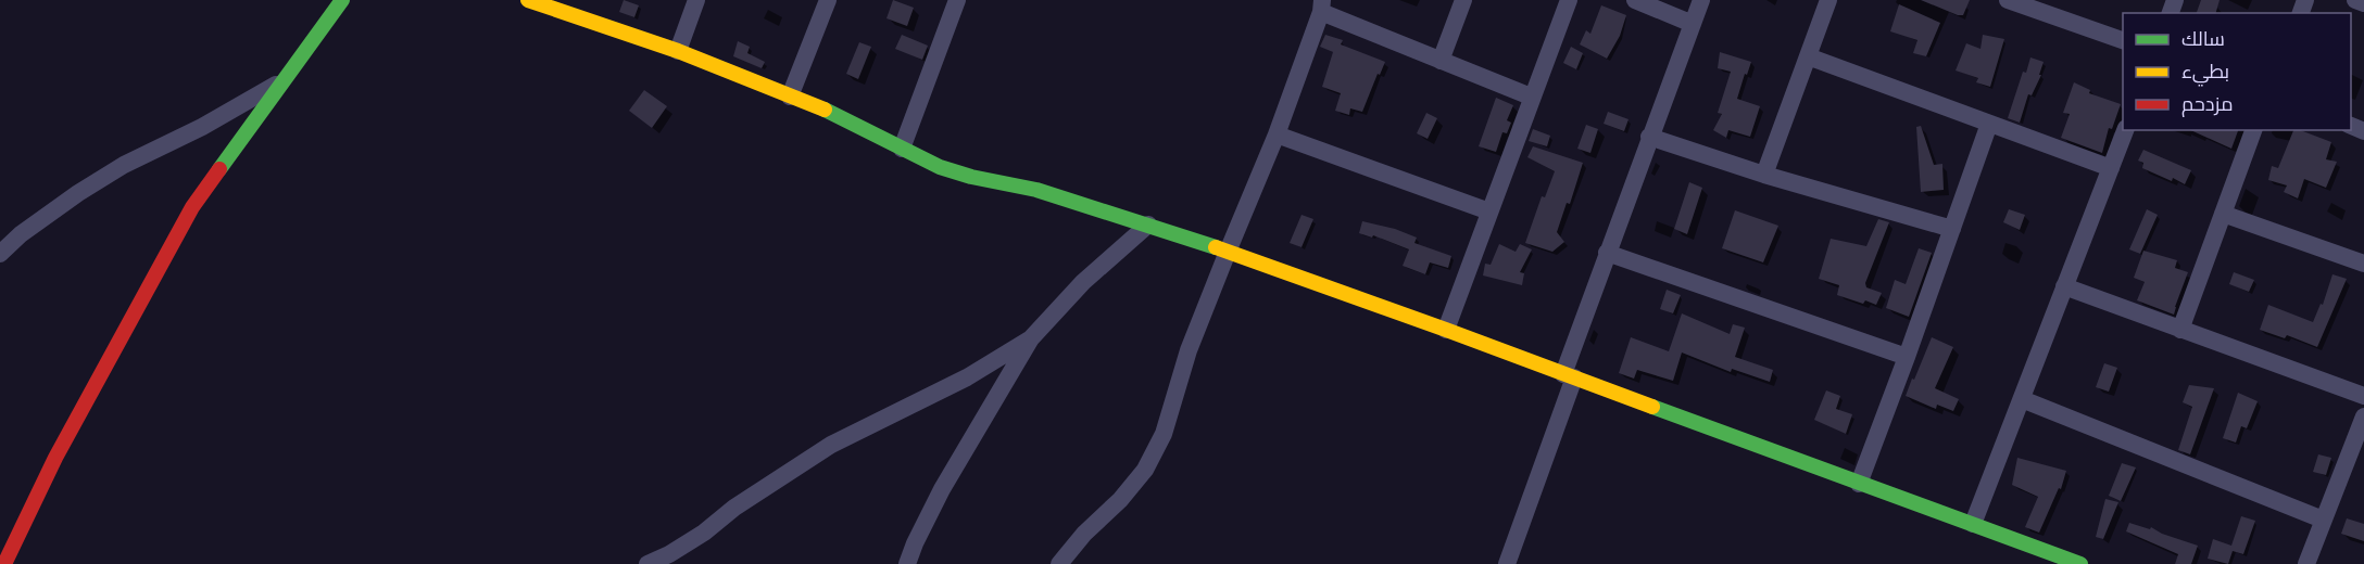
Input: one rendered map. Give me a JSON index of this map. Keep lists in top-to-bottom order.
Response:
{
  "legend": ["سالك", "بطيء", "مزدحم"]
}
